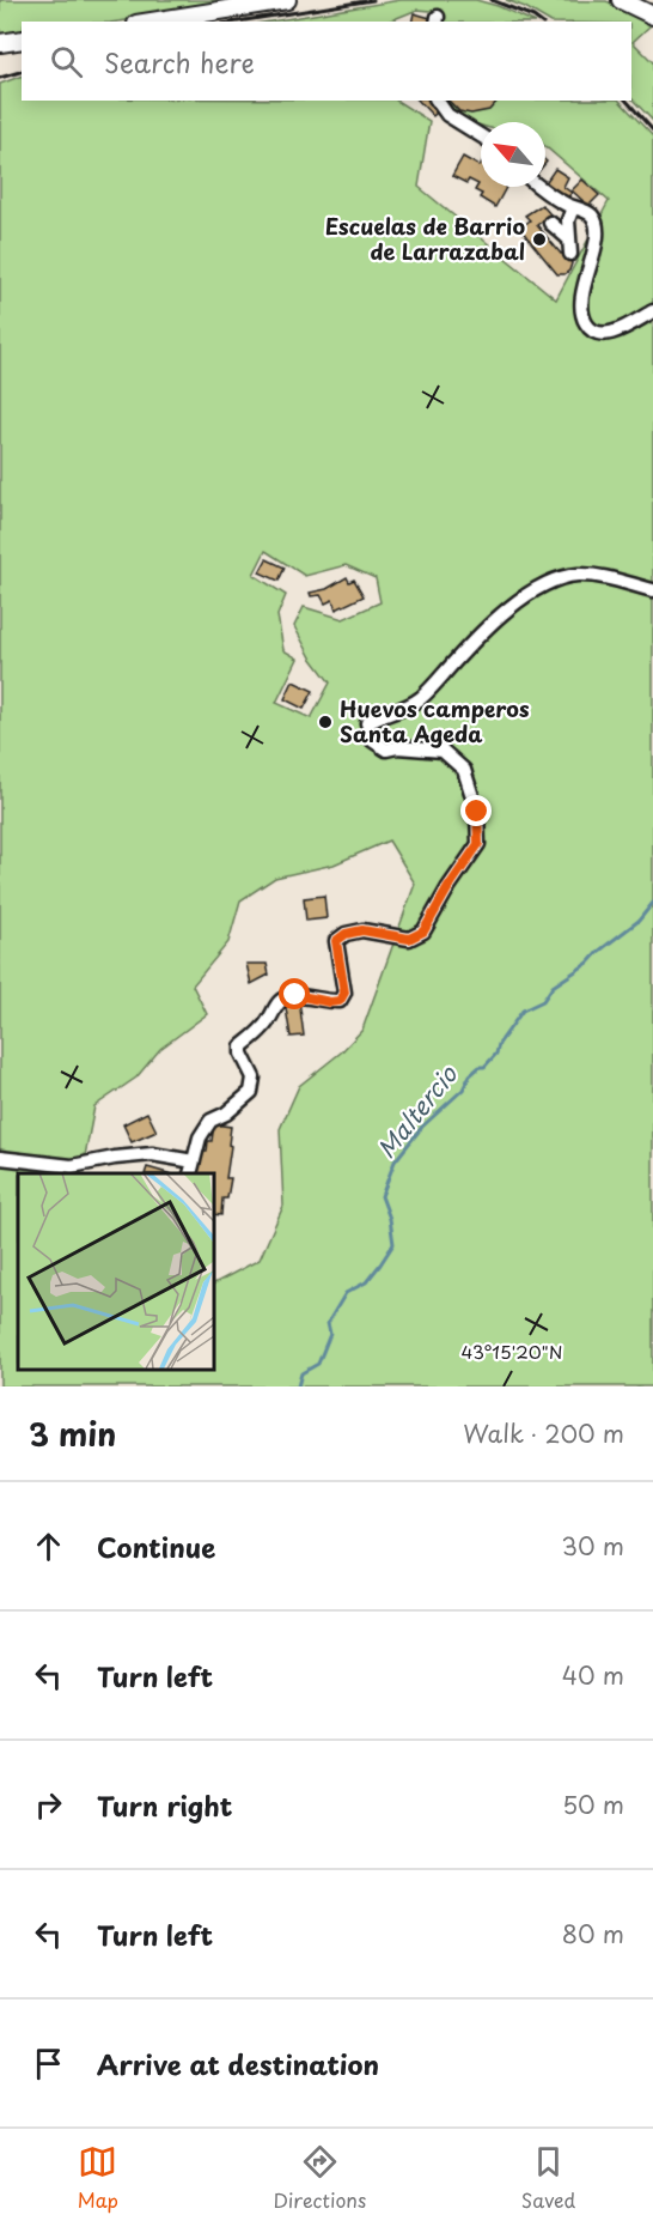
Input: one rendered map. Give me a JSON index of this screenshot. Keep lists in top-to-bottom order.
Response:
{
  "water": ["Maltercio"],
  "places": ["Escuelas de Barrio de Larrazabal", "Huevos camperos Santa Ageda"],
  "north": "top left",
  "page": {
    "search": "Search here",
    "heading": ["3 min", "Walk · 200 m"],
    "list": [
      ["Continue", "30 m"],
      ["Turn left", "40 m"],
      ["Turn right", "50 m"],
      ["Turn left", "80 m"],
      "Arrive at destination"
    ],
    "nav": ["Map", "Directions", "Saved"]
  },
  "coordinates": ["43°15'20\"N"]
}
